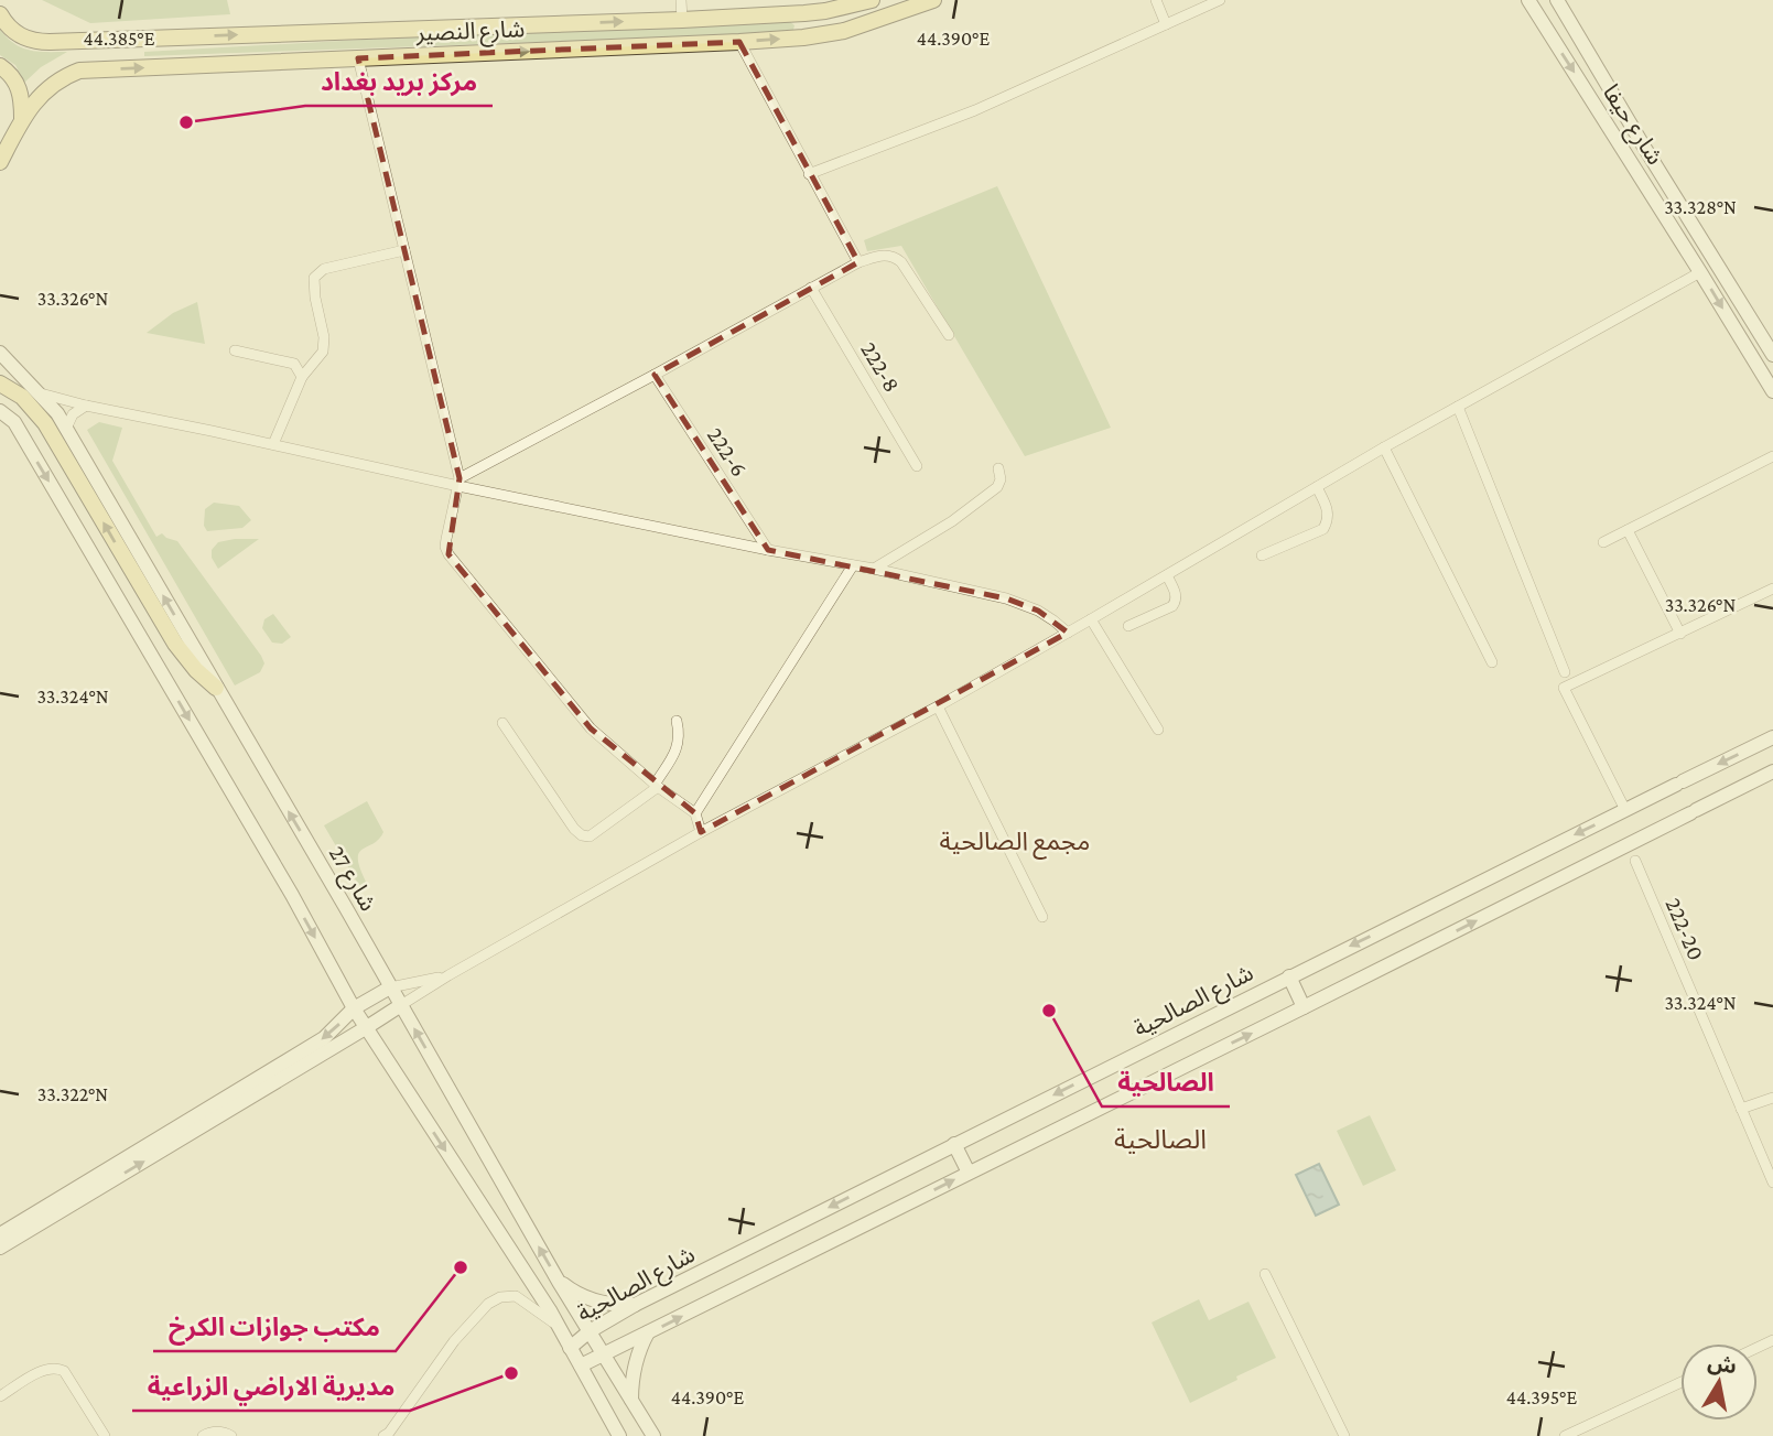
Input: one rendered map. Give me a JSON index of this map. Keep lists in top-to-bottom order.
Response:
{
  "streets": {
    "main road": [
      "شارع النصیر",
      "شارع حيفا",
      "شارع 27",
      "شارع الصالحية"
    ],
    "street": ["222-8", "222-6", "222-20"]
  },
  "crossings": [
    ["شارع 27", "شارع الصالحية"]
  ],
  "one_way": ["شارع النصیر"],
  "districts": ["مجمع الصالحية", "الصالحية"],
  "places": [
    "مركز بريد بغداد",
    "الصالحية",
    "مكتب جوازات الكرخ",
    "مديرية الاراضي الزراعية"
  ],
  "north": "top",
  "coordinates": [
    "44.385°E",
    "44.390°E",
    "33.328°N",
    "33.326°N",
    "33.324°N",
    "33.322°N",
    "44.395°E"
  ]
}
